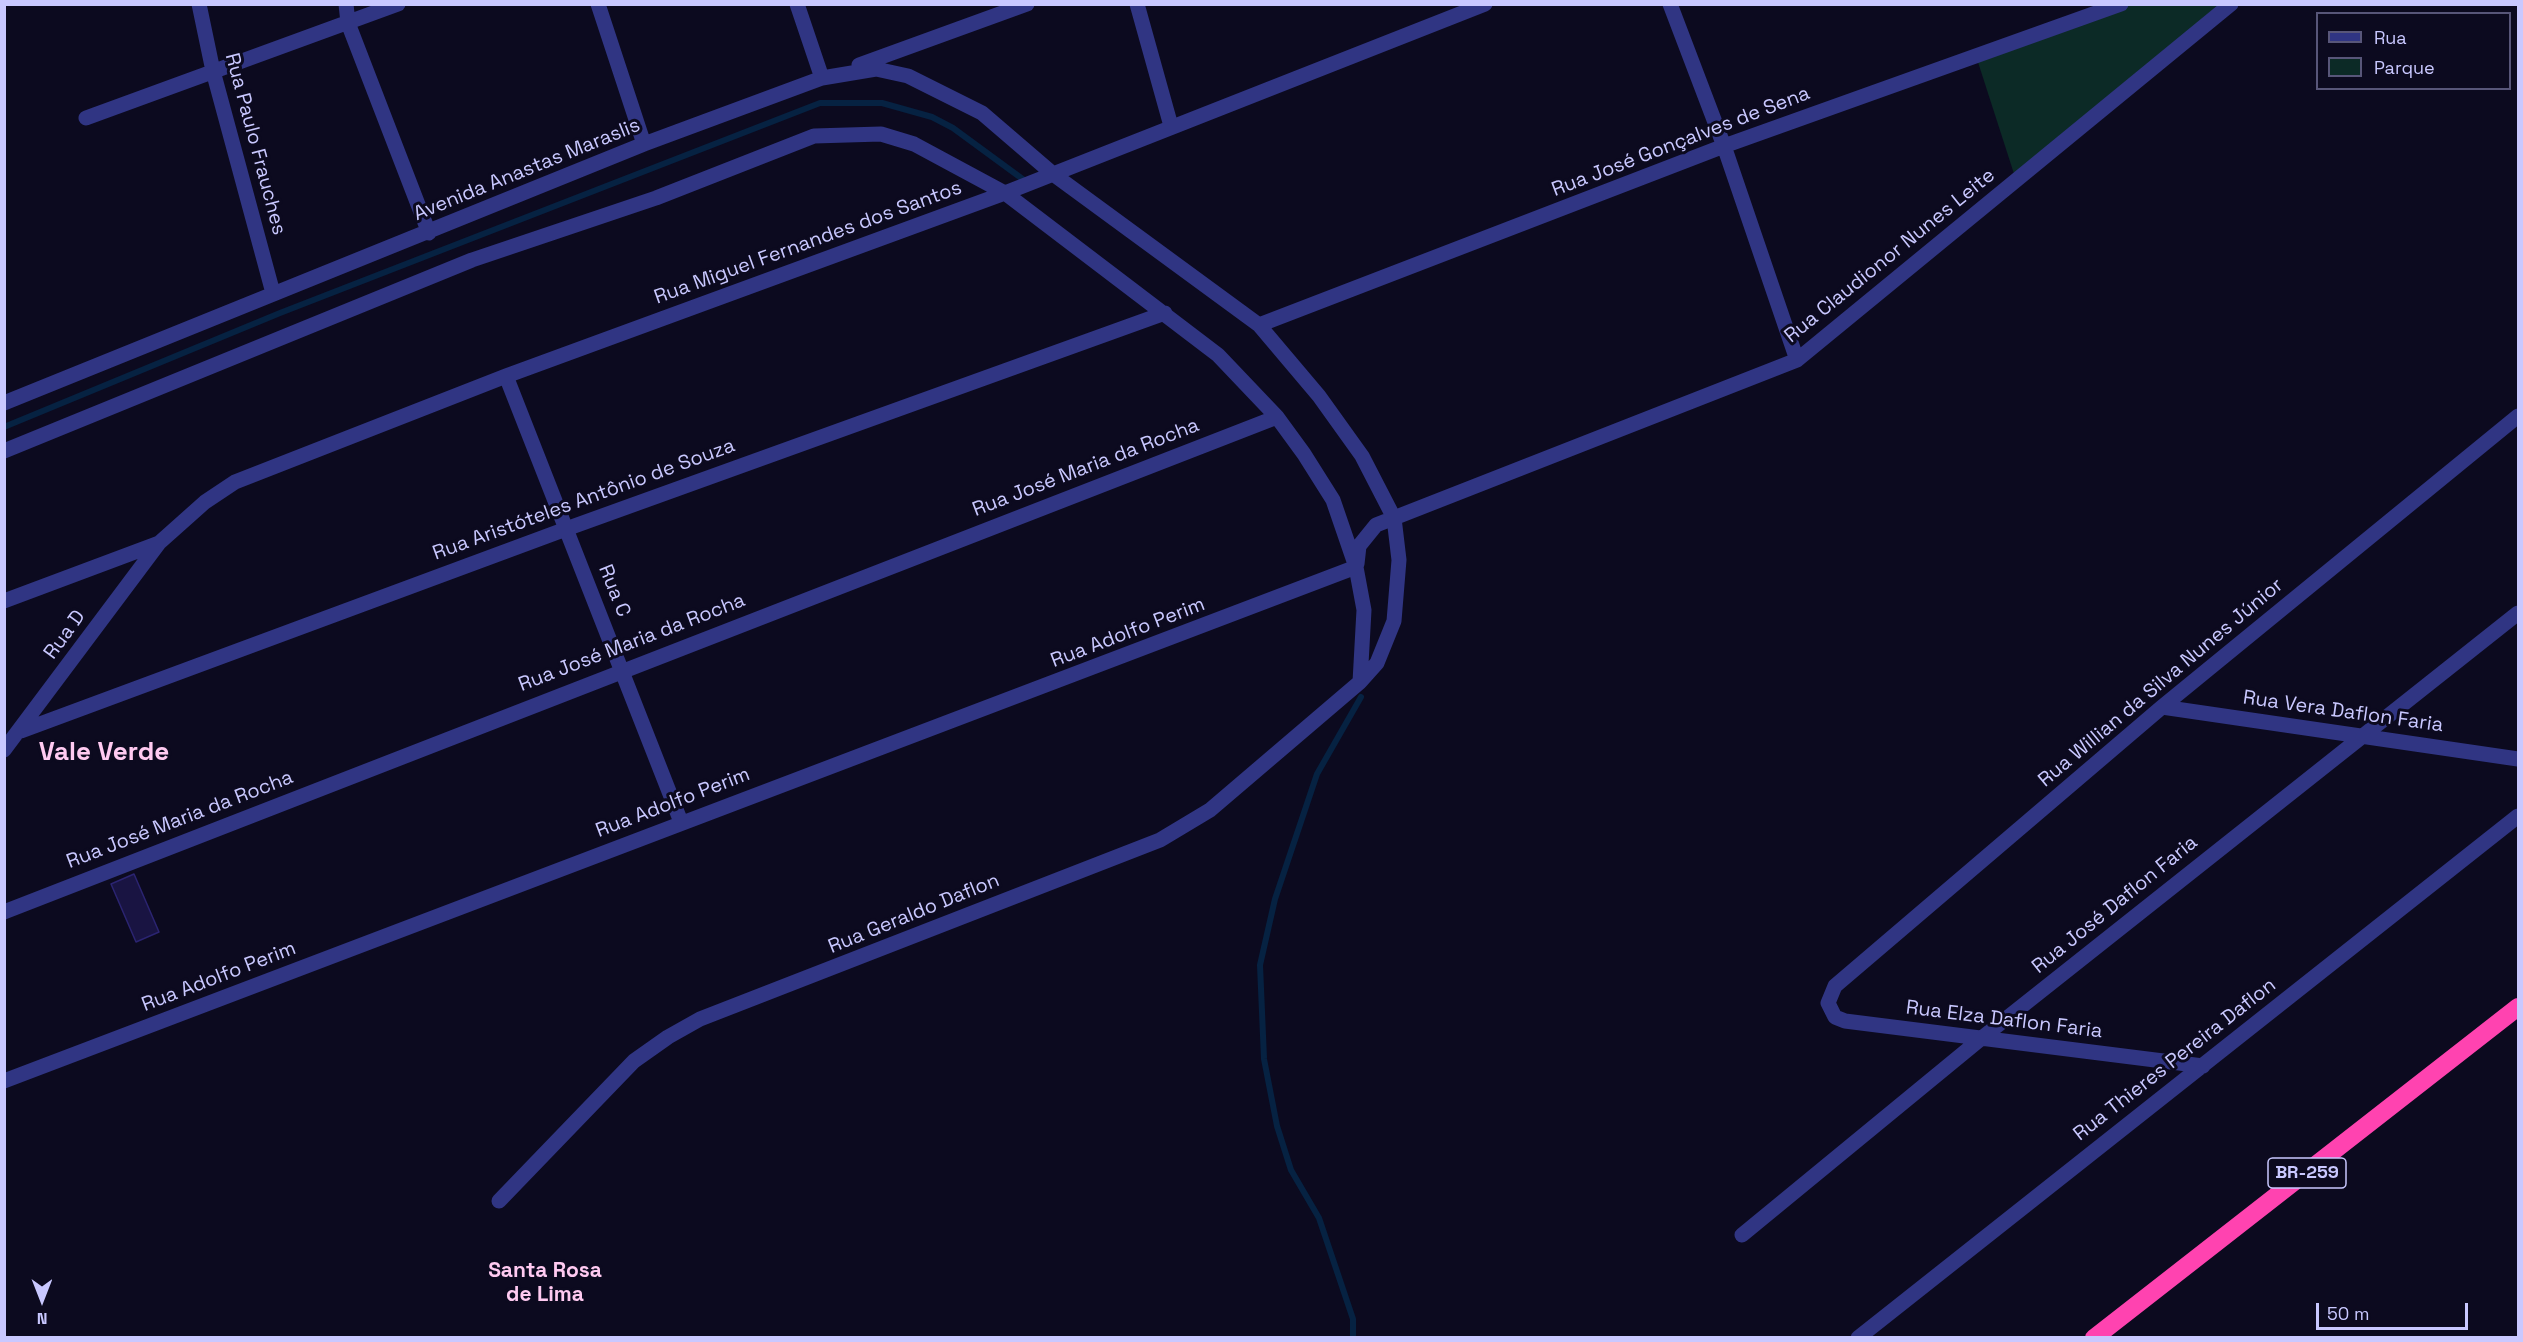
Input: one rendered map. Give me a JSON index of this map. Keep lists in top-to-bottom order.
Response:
{
  "streets": {
    "highway": ["BR-259"],
    "street": [
      "Rua José Gonçalves de Sena",
      "Rua Paulo Frauches",
      "Avenida Anastas Maraslis",
      "Rua Miguel Fernandes dos Santos",
      "Rua Claudionor Nunes Leite",
      "Rua José Maria da Rocha",
      "Rua Aristóteles Antônio de Souza",
      "Rua C",
      "Rua Adolfo Perim",
      "Rua D",
      "Rua Willian da Silva Nunes Júnior",
      "Rua Vera Daflon Faria",
      "Rua José Daflon Faria",
      "Rua Geraldo Daflon",
      "Rua Elza Daflon Faria",
      "Rua Thieres Pereira Daflon"
    ]
  },
  "crossings": [
    ["Rua José Gonçalves de Sena", "Avenida Anastas Maraslis"],
    ["Rua Paulo Frauches", "Avenida Anastas Maraslis"],
    ["Avenida Anastas Maraslis", "Rua Miguel Fernandes dos Santos"],
    ["Avenida Anastas Maraslis", "Rua Claudionor Nunes Leite"],
    ["Avenida Anastas Maraslis", "Rua Geraldo Daflon"],
    ["Rua Miguel Fernandes dos Santos", "Rua C"],
    ["Rua Miguel Fernandes dos Santos", "Rua D"],
    ["Rua Claudionor Nunes Leite", "Rua Adolfo Perim"],
    ["Rua Claudionor Nunes Leite", "Rua Geraldo Daflon"],
    ["Rua José Maria da Rocha", "Rua C"],
    ["Rua Aristóteles Antônio de Souza", "Rua C"],
    ["Rua Aristóteles Antônio de Souza", "Rua D"],
    ["Rua C", "Rua Adolfo Perim"],
    ["Rua Willian da Silva Nunes Júnior", "Rua Vera Daflon Faria"],
    ["Rua Willian da Silva Nunes Júnior", "Rua Elza Daflon Faria"],
    ["Rua Vera Daflon Faria", "Rua José Daflon Faria"],
    ["Rua José Daflon Faria", "Rua Elza Daflon Faria"],
    ["Rua Elza Daflon Faria", "Rua Thieres Pereira Daflon"]
  ],
  "districts": ["Vale Verde", "Santa Rosa de Lima"],
  "legend": ["Rua", "Parque"],
  "scale_bar": "50 m",
  "north": "bottom"
}
